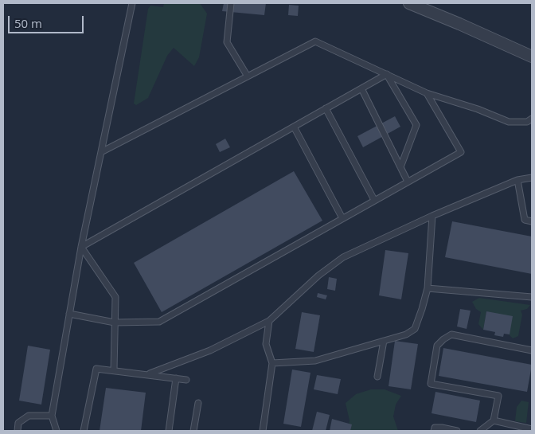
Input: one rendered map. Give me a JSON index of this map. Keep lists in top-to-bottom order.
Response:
{
  "scale_bar": "50 m"
}
